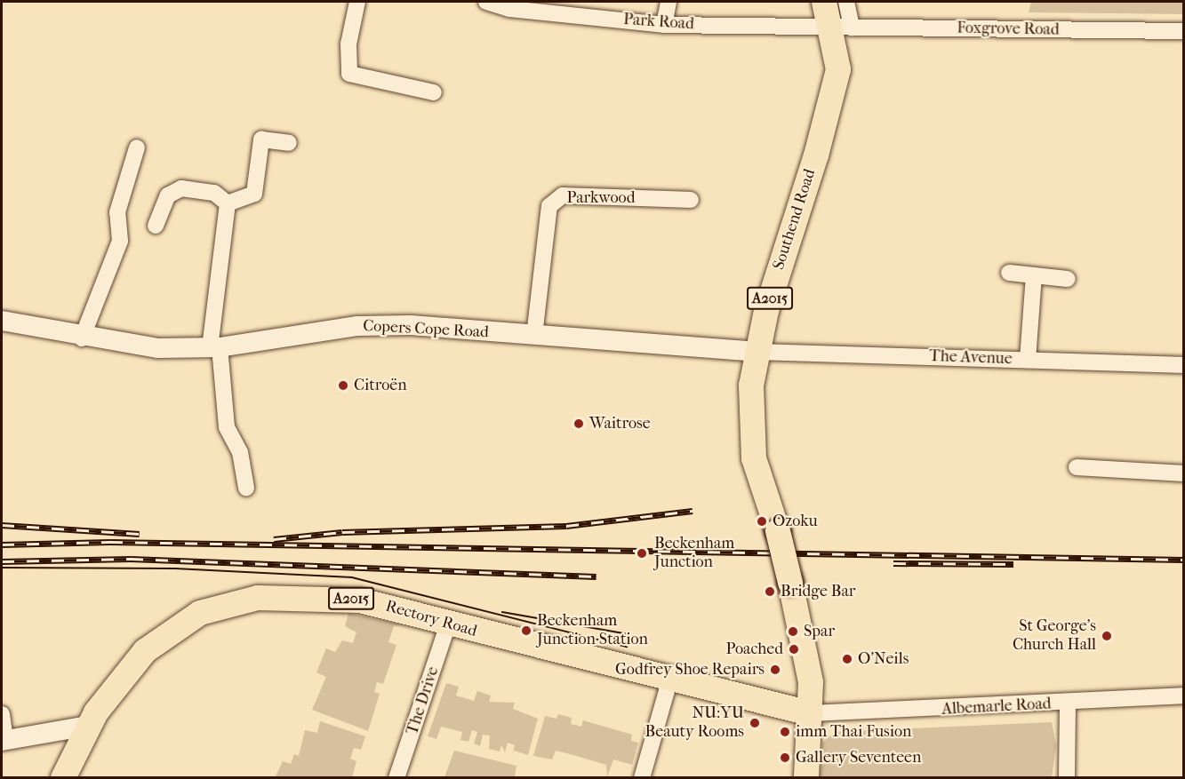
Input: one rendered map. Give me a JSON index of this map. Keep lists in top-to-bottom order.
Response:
{
  "streets": {
    "main road": ["Southend Road", "A2015", "Rectory Road"],
    "street": [
      "Park Road",
      "Foxgrove Road",
      "Parkwood",
      "Copers Cope Road",
      "The Avenue",
      "The Drive",
      "Albemarle Road"
    ]
  },
  "crossings": [
    ["Park Road", "Foxgrove Road"],
    ["Park Road", "Southend Road"],
    ["Foxgrove Road", "Southend Road"],
    ["Parkwood", "Copers Cope Road"],
    ["Southend Road", "A2015"],
    ["Southend Road", "Copers Cope Road"],
    ["Southend Road", "The Avenue"],
    ["Southend Road", "Rectory Road"],
    ["Southend Road", "Albemarle Road"],
    ["A2015", "Rectory Road"],
    ["A2015", "Albemarle Road"],
    ["Copers Cope Road", "The Avenue"],
    ["Rectory Road", "The Drive"],
    ["Rectory Road", "Albemarle Road"]
  ],
  "places": [
    "Citroën",
    "Waitrose",
    "Ozoku",
    "Beckenham Junction",
    "Bridge Bar",
    "Beckenham Junction Station",
    "Spar",
    "St George's Church Hall",
    "Poached",
    "O'Neils",
    "Godfrey Shoe Repairs",
    "NU:YU Beauty Rooms",
    "imm Thai Fusion",
    "Gallery Seventeen"
  ]
}
